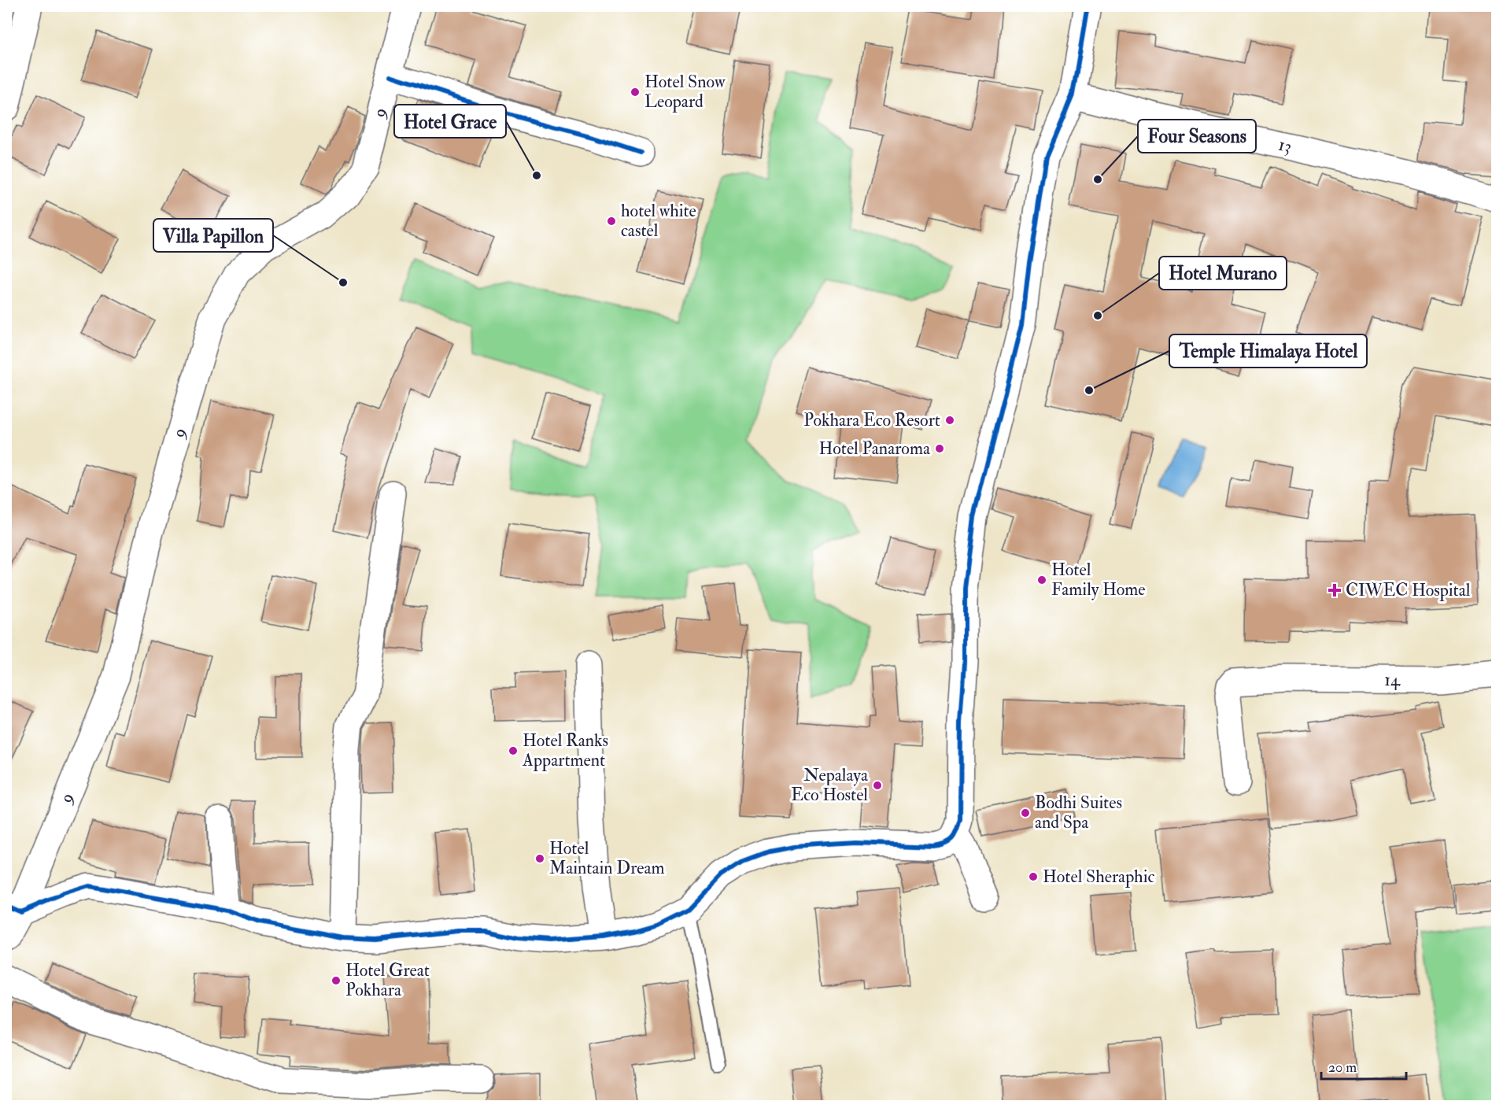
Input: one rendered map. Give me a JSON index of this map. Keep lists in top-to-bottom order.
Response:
{
  "streets": {
    "street": ["9", "13", "14"]
  },
  "places": {
    "other": [
      "Hotel Snow Leopard",
      "Hotel Grace",
      "Four Seasons",
      "hotel white castel",
      "Villa Papillon",
      "Hotel Murano",
      "Temple Himalaya Hotel",
      "Pokhara Eco Resort",
      "Hotel Panaroma",
      "Hotel Family Home",
      "Hotel Ranks Appartment",
      "Nepalaya Eco Hostel",
      "Bodhi Suites and Spa",
      "Hotel Maintain Dream",
      "Hotel Sheraphic",
      "Hotel Great Pokhara"
    ],
    "health": ["CIWEC Hospital"]
  },
  "scale_bar": "20 m"
}
